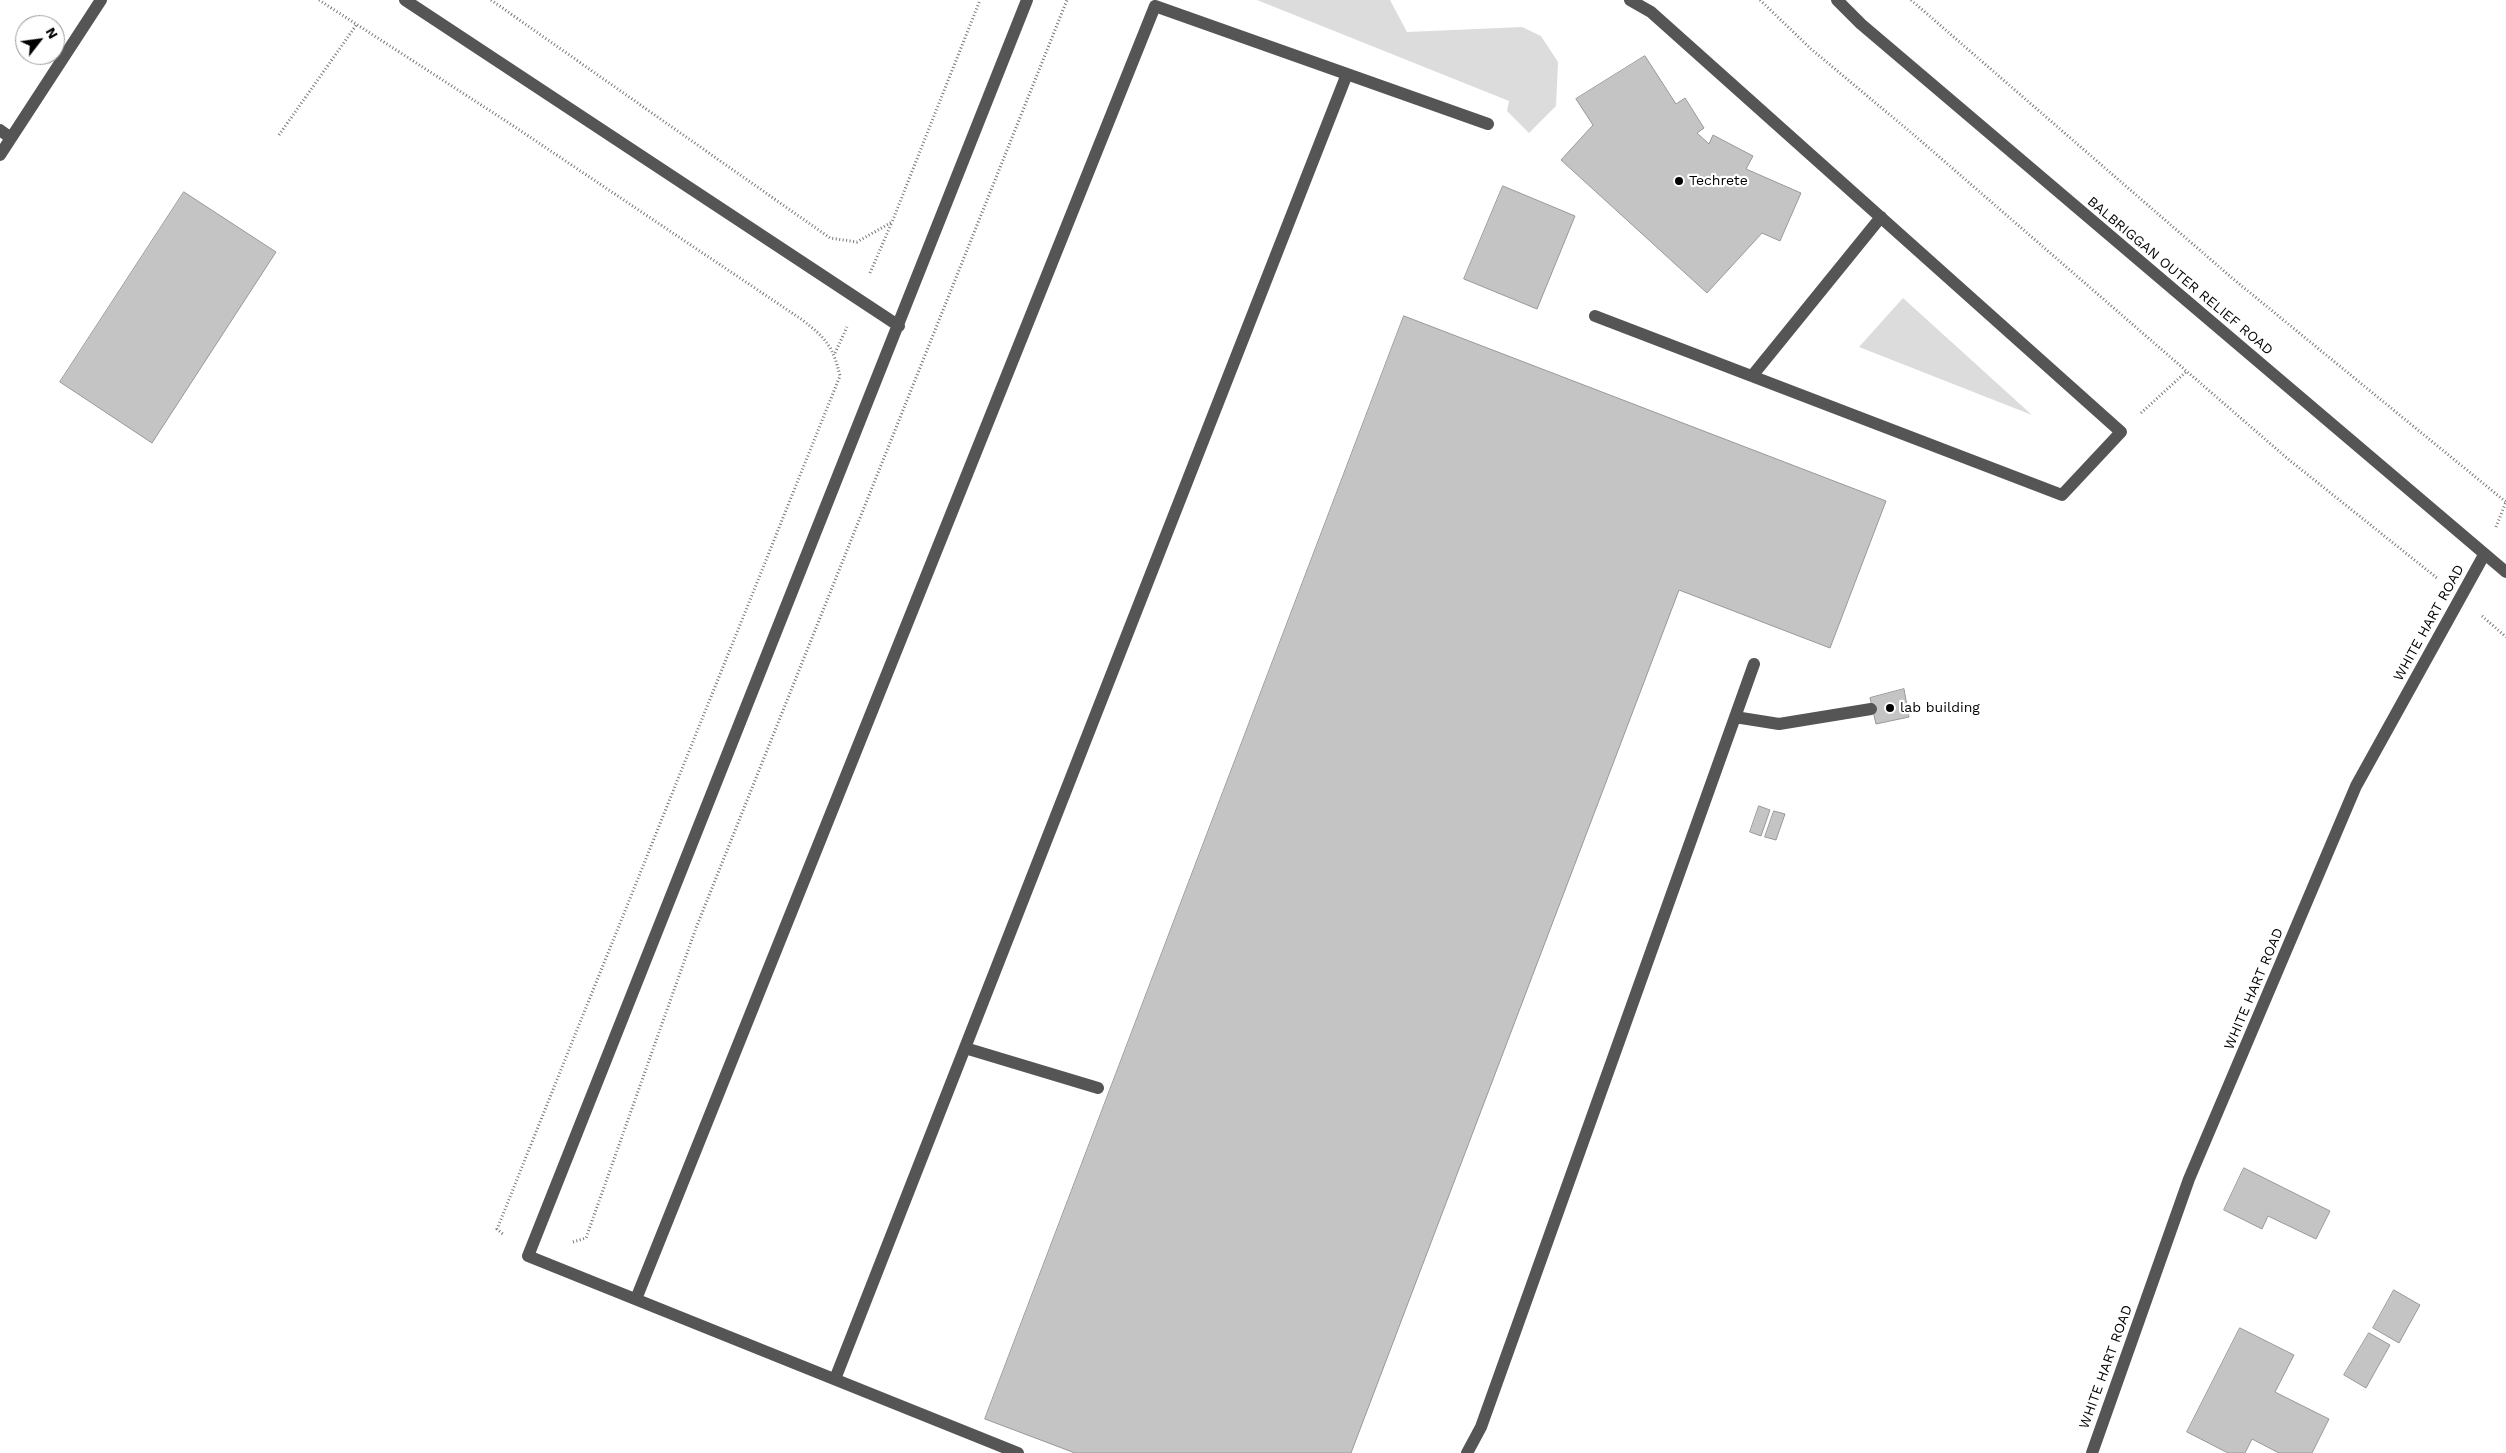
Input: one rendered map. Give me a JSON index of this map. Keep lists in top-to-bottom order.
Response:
{
  "streets": {
    "street": ["BALBRIGGAN OUTER RELIEF ROAD", "WHITE HART ROAD"]
  },
  "crossings": [
    ["BALBRIGGAN OUTER RELIEF ROAD", "WHITE HART ROAD"]
  ],
  "places": ["Techrete", "lab building"],
  "north": "top right"
}
